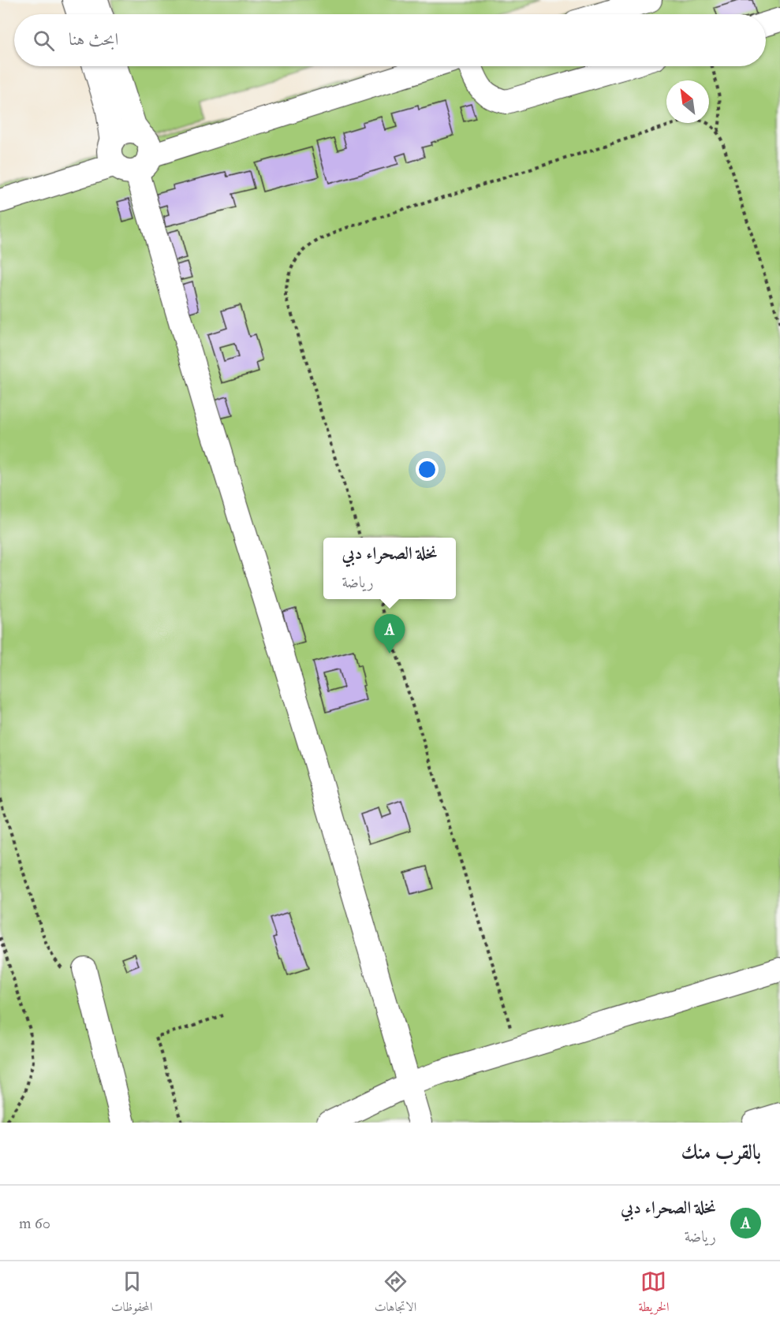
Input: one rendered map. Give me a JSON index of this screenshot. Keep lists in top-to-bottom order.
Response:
{
  "north": "top left",
  "page": {
    "search": "ابحث هنا",
    "popup": ["نخلة الصحراء دبي", "رياضة"],
    "pins": "A",
    "heading": "بالقرب منك",
    "list": [
      {
        "mark": "A",
        "name": "نخلة الصحراء دبي",
        "note": "رياضة",
        "value": "60 m"
      }
    ],
    "nav": ["الخريطة", "الاتجاهات", "المحفوظات"]
  }
}
